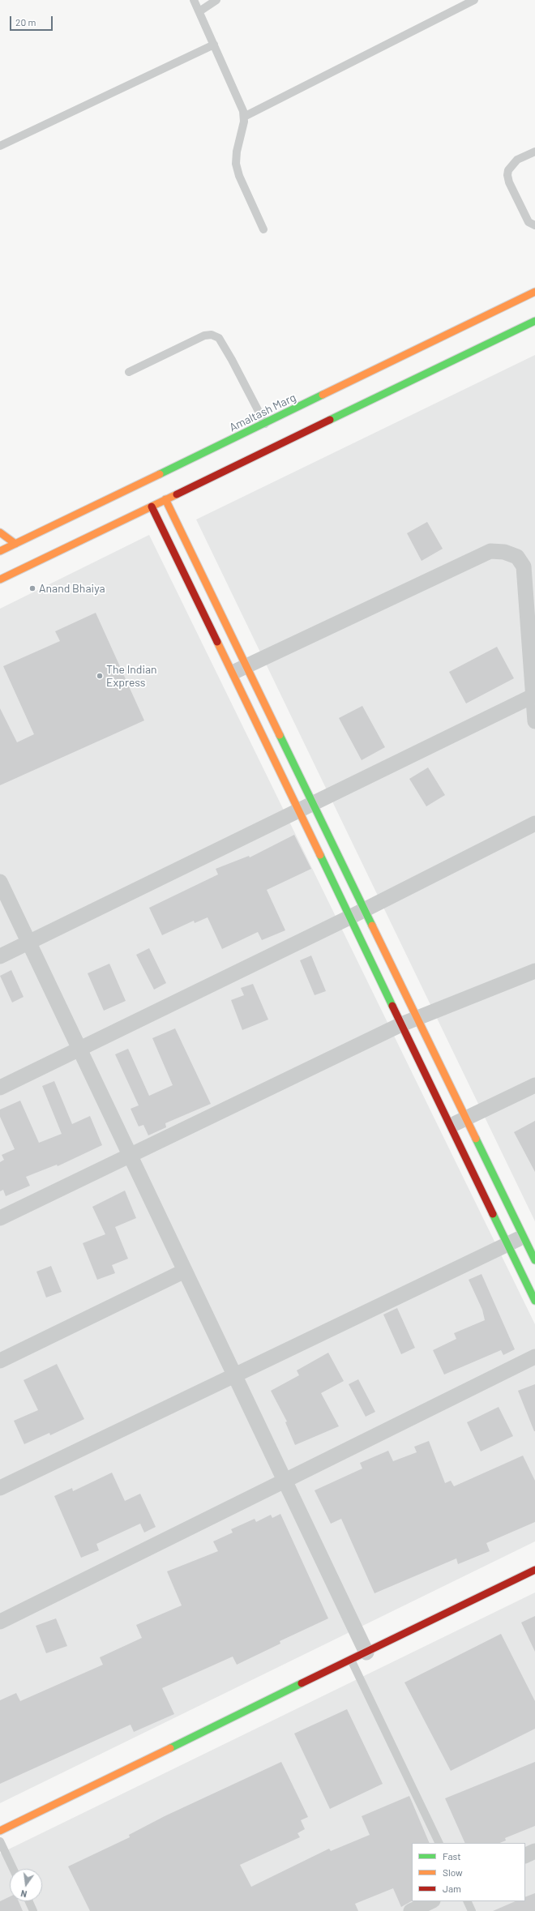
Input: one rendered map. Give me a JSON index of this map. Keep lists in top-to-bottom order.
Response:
{
  "streets": {
    "street": ["Amaltash Marg"]
  },
  "places": ["Anand Bhaiya", "The Indian Express"],
  "legend": ["Fast", "Slow", "Jam"],
  "scale_bar": "20 m",
  "north": "bottom"
}
